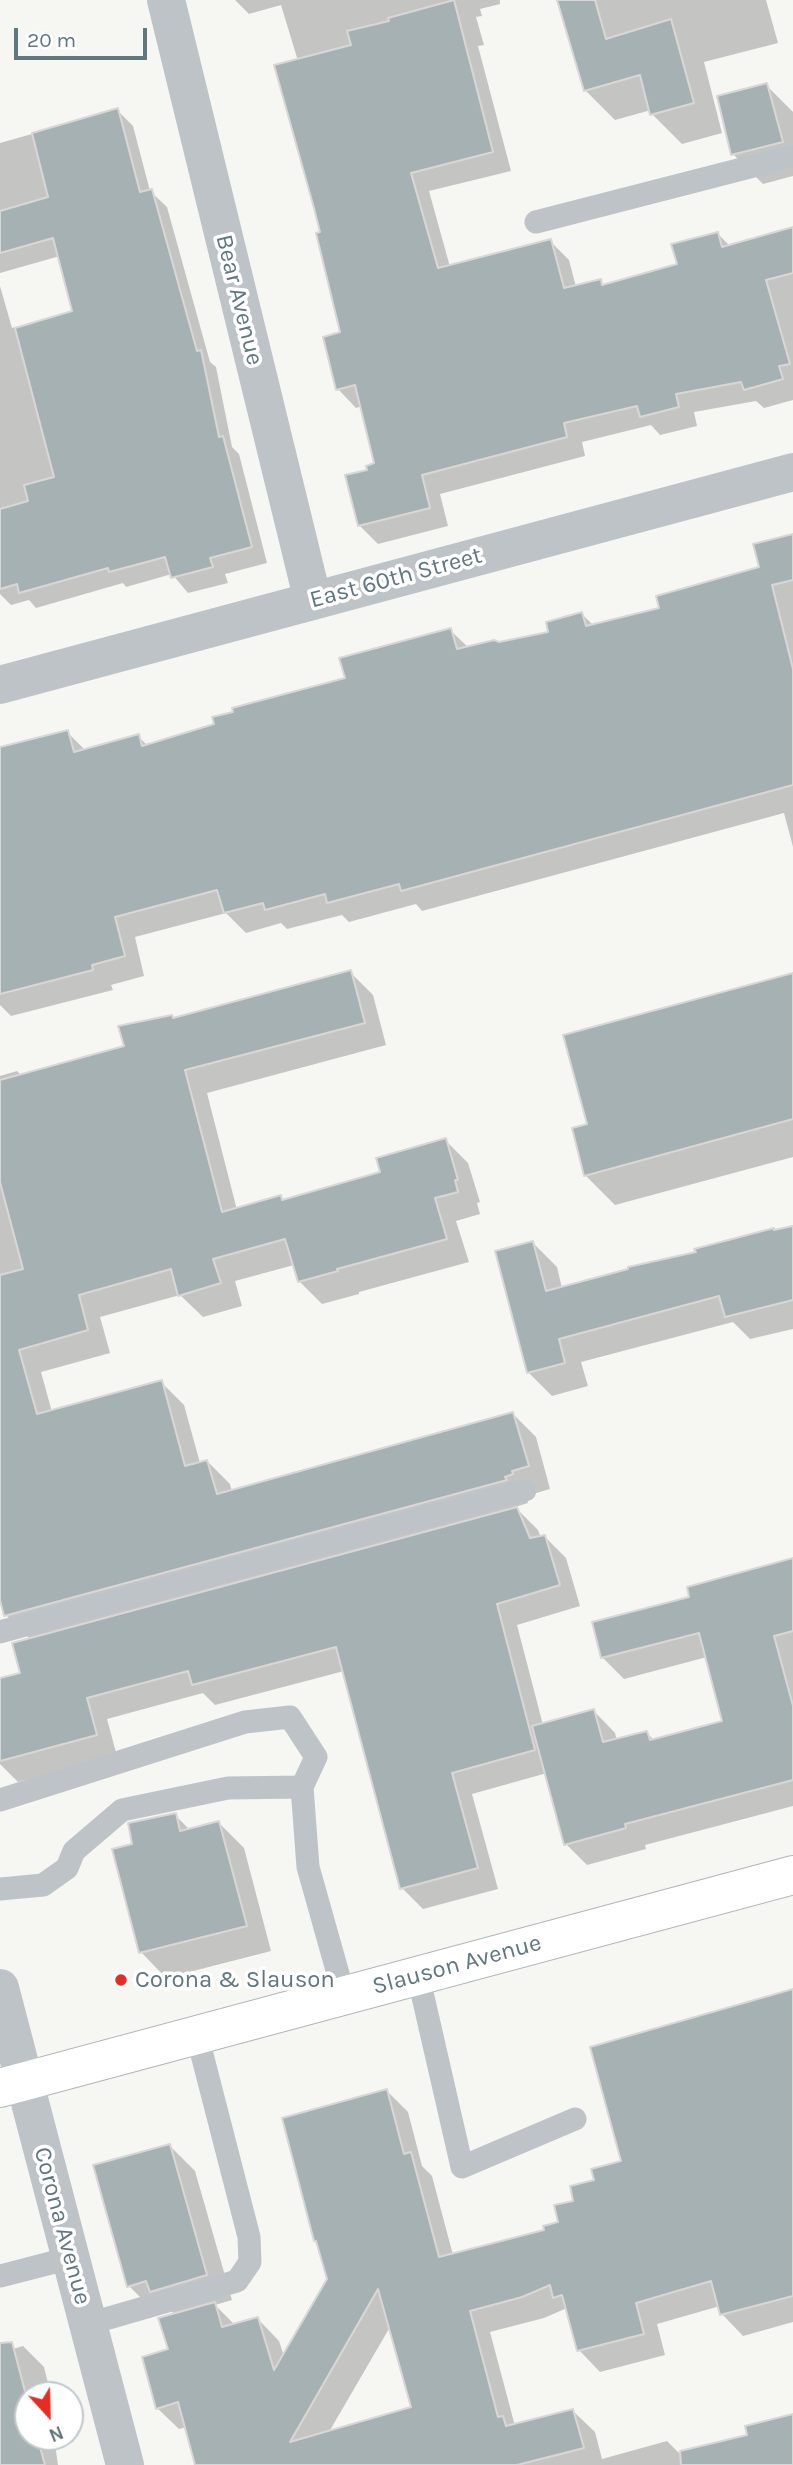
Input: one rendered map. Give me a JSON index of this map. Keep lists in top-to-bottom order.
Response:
{
  "streets": {
    "main road": ["Slauson Avenue"],
    "street": ["Bear Avenue", "East 60th Street", "Corona Avenue"]
  },
  "crossings": [
    ["Bear Avenue", "East 60th Street"],
    ["Slauson Avenue", "Corona Avenue"]
  ],
  "places": ["Corona & Slauson"],
  "scale_bar": "20 m",
  "north": "bottom"
}
